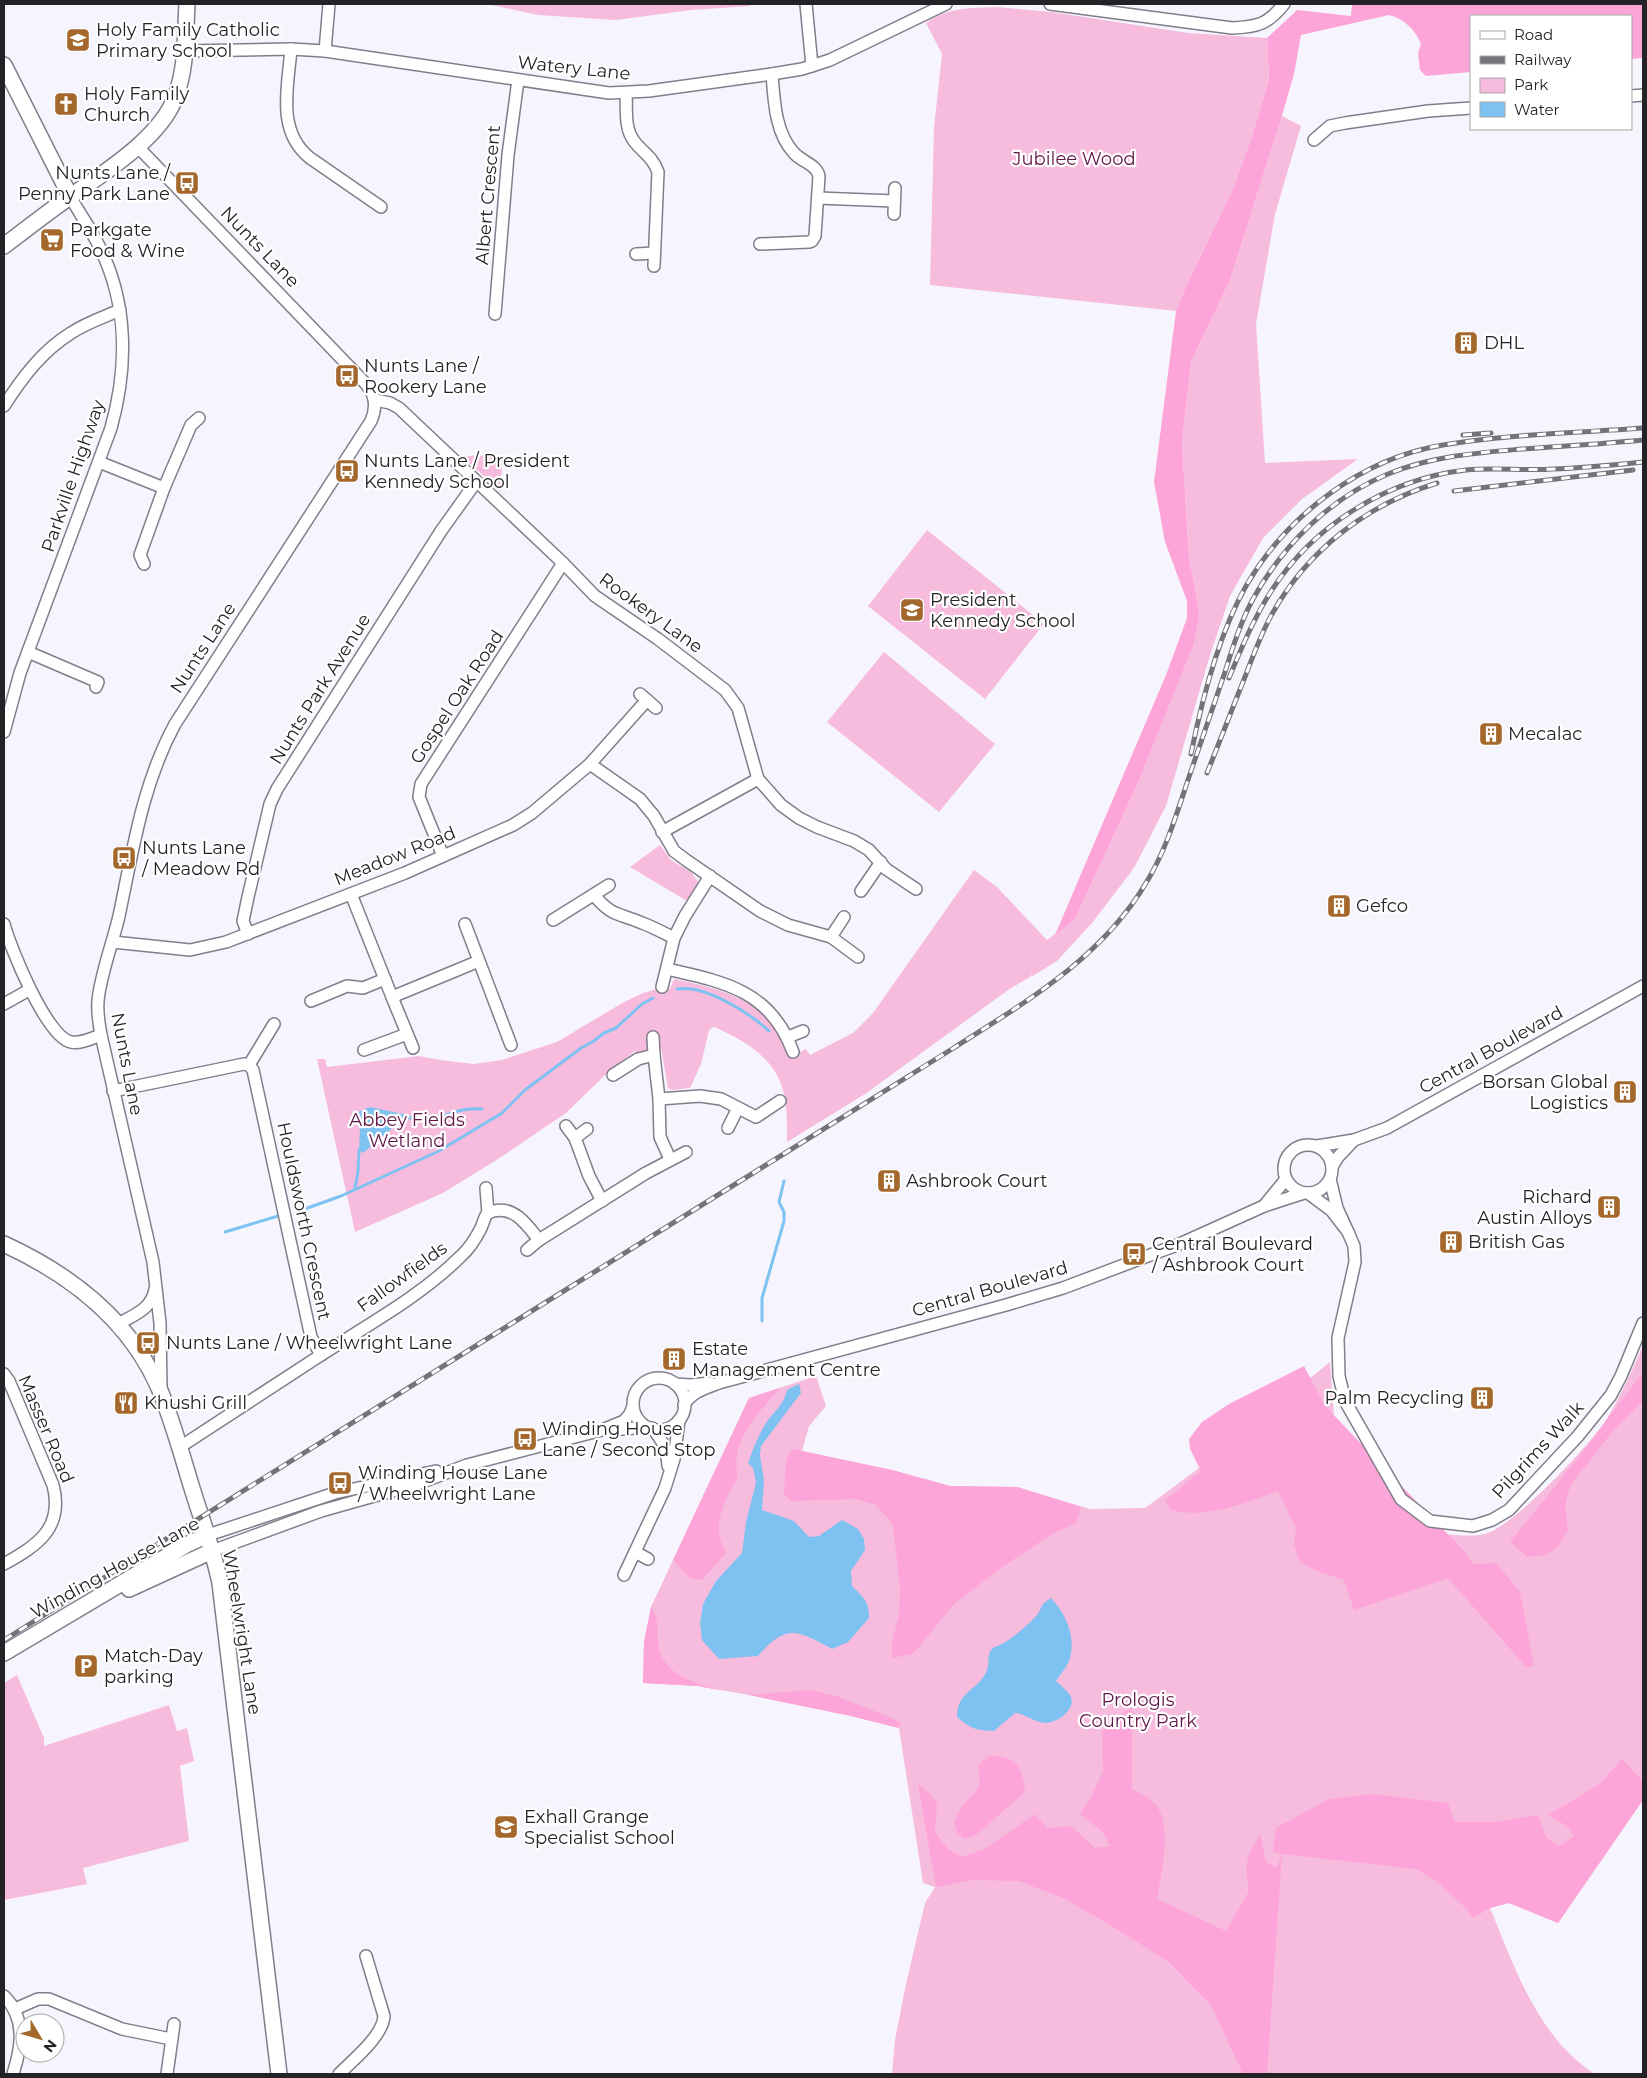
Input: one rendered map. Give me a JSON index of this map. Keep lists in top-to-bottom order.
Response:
{
  "streets": {
    "street": [
      "Watery Lane",
      "Albert Crescent",
      "Nunts Lane",
      "Parkville Highway",
      "Rookery Lane",
      "Nunts Park Avenue",
      "Gospel Oak Road",
      "Meadow Road",
      "Central Boulevard",
      "Houldsworth Crescent",
      "Fallowfields",
      "Masser Road",
      "Pilgrims Walk",
      "Winding House Lane",
      "Wheelwright Lane"
    ]
  },
  "crossings": [
    ["Watery Lane", "Albert Crescent"],
    ["Nunts Lane", "Rookery Lane"],
    ["Nunts Lane", "Meadow Road"],
    ["Nunts Lane", "Wheelwright Lane"],
    ["Rookery Lane", "Nunts Park Avenue"],
    ["Rookery Lane", "Gospel Oak Road"],
    ["Nunts Park Avenue", "Meadow Road"],
    ["Gospel Oak Road", "Meadow Road"],
    ["Central Boulevard", "Pilgrims Walk"],
    ["Central Boulevard", "Winding House Lane"],
    ["Houldsworth Crescent", "Fallowfields"],
    ["Winding House Lane", "Wheelwright Lane"]
  ],
  "parks": ["Jubilee Wood", "Abbey Fields Wetland", "Prologis Country Park"],
  "places": {
    "school or university": ["Holy Family Catholic Primary School", "President Kennedy School", "Exhall Grange Specialist School"],
    "church": ["Holy Family Church"],
    "bus stop": [
      "Nunts Lane / Penny Park Lane",
      "Nunts Lane / Rookery Lane",
      "Nunts Lane / President Kennedy School",
      "Nunts Lane / Meadow Rd",
      "Central Boulevard / Ashbrook Court",
      "Nunts Lane / Wheelwright Lane",
      "Winding House Lane / Second Stop",
      "Winding House Lane / Wheelwright Lane"
    ],
    "supermarket": ["Parkgate Food & Wine"],
    "building": [
      "DHL",
      "Mecalac",
      "Gefco",
      "Borsan Global Logistics",
      "Ashbrook Court",
      "Richard Austin Alloys",
      "British Gas",
      "Estate Management Centre",
      "Palm Recycling"
    ],
    "restaurant": ["Khushi Grill"],
    "parking": ["Match-Day parking"]
  },
  "legend": [
    "Road",
    "Railway",
    "Park",
    "Water"
  ],
  "north": "bottom right"
}
